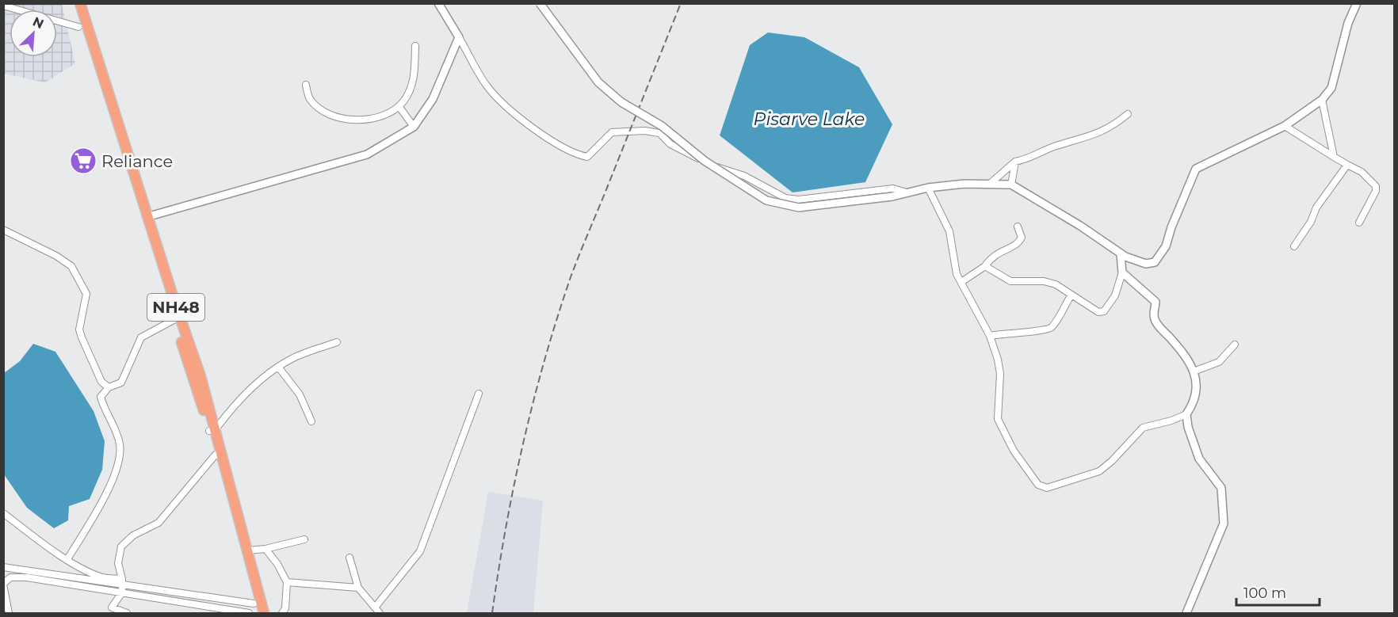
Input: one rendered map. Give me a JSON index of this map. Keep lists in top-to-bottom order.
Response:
{
  "streets": {
    "highway": ["NH48"]
  },
  "water": ["Pisarve Lake"],
  "places": {
    "supermarket": ["Reliance"]
  },
  "scale_bar": "100 m",
  "north": "top right"
}
